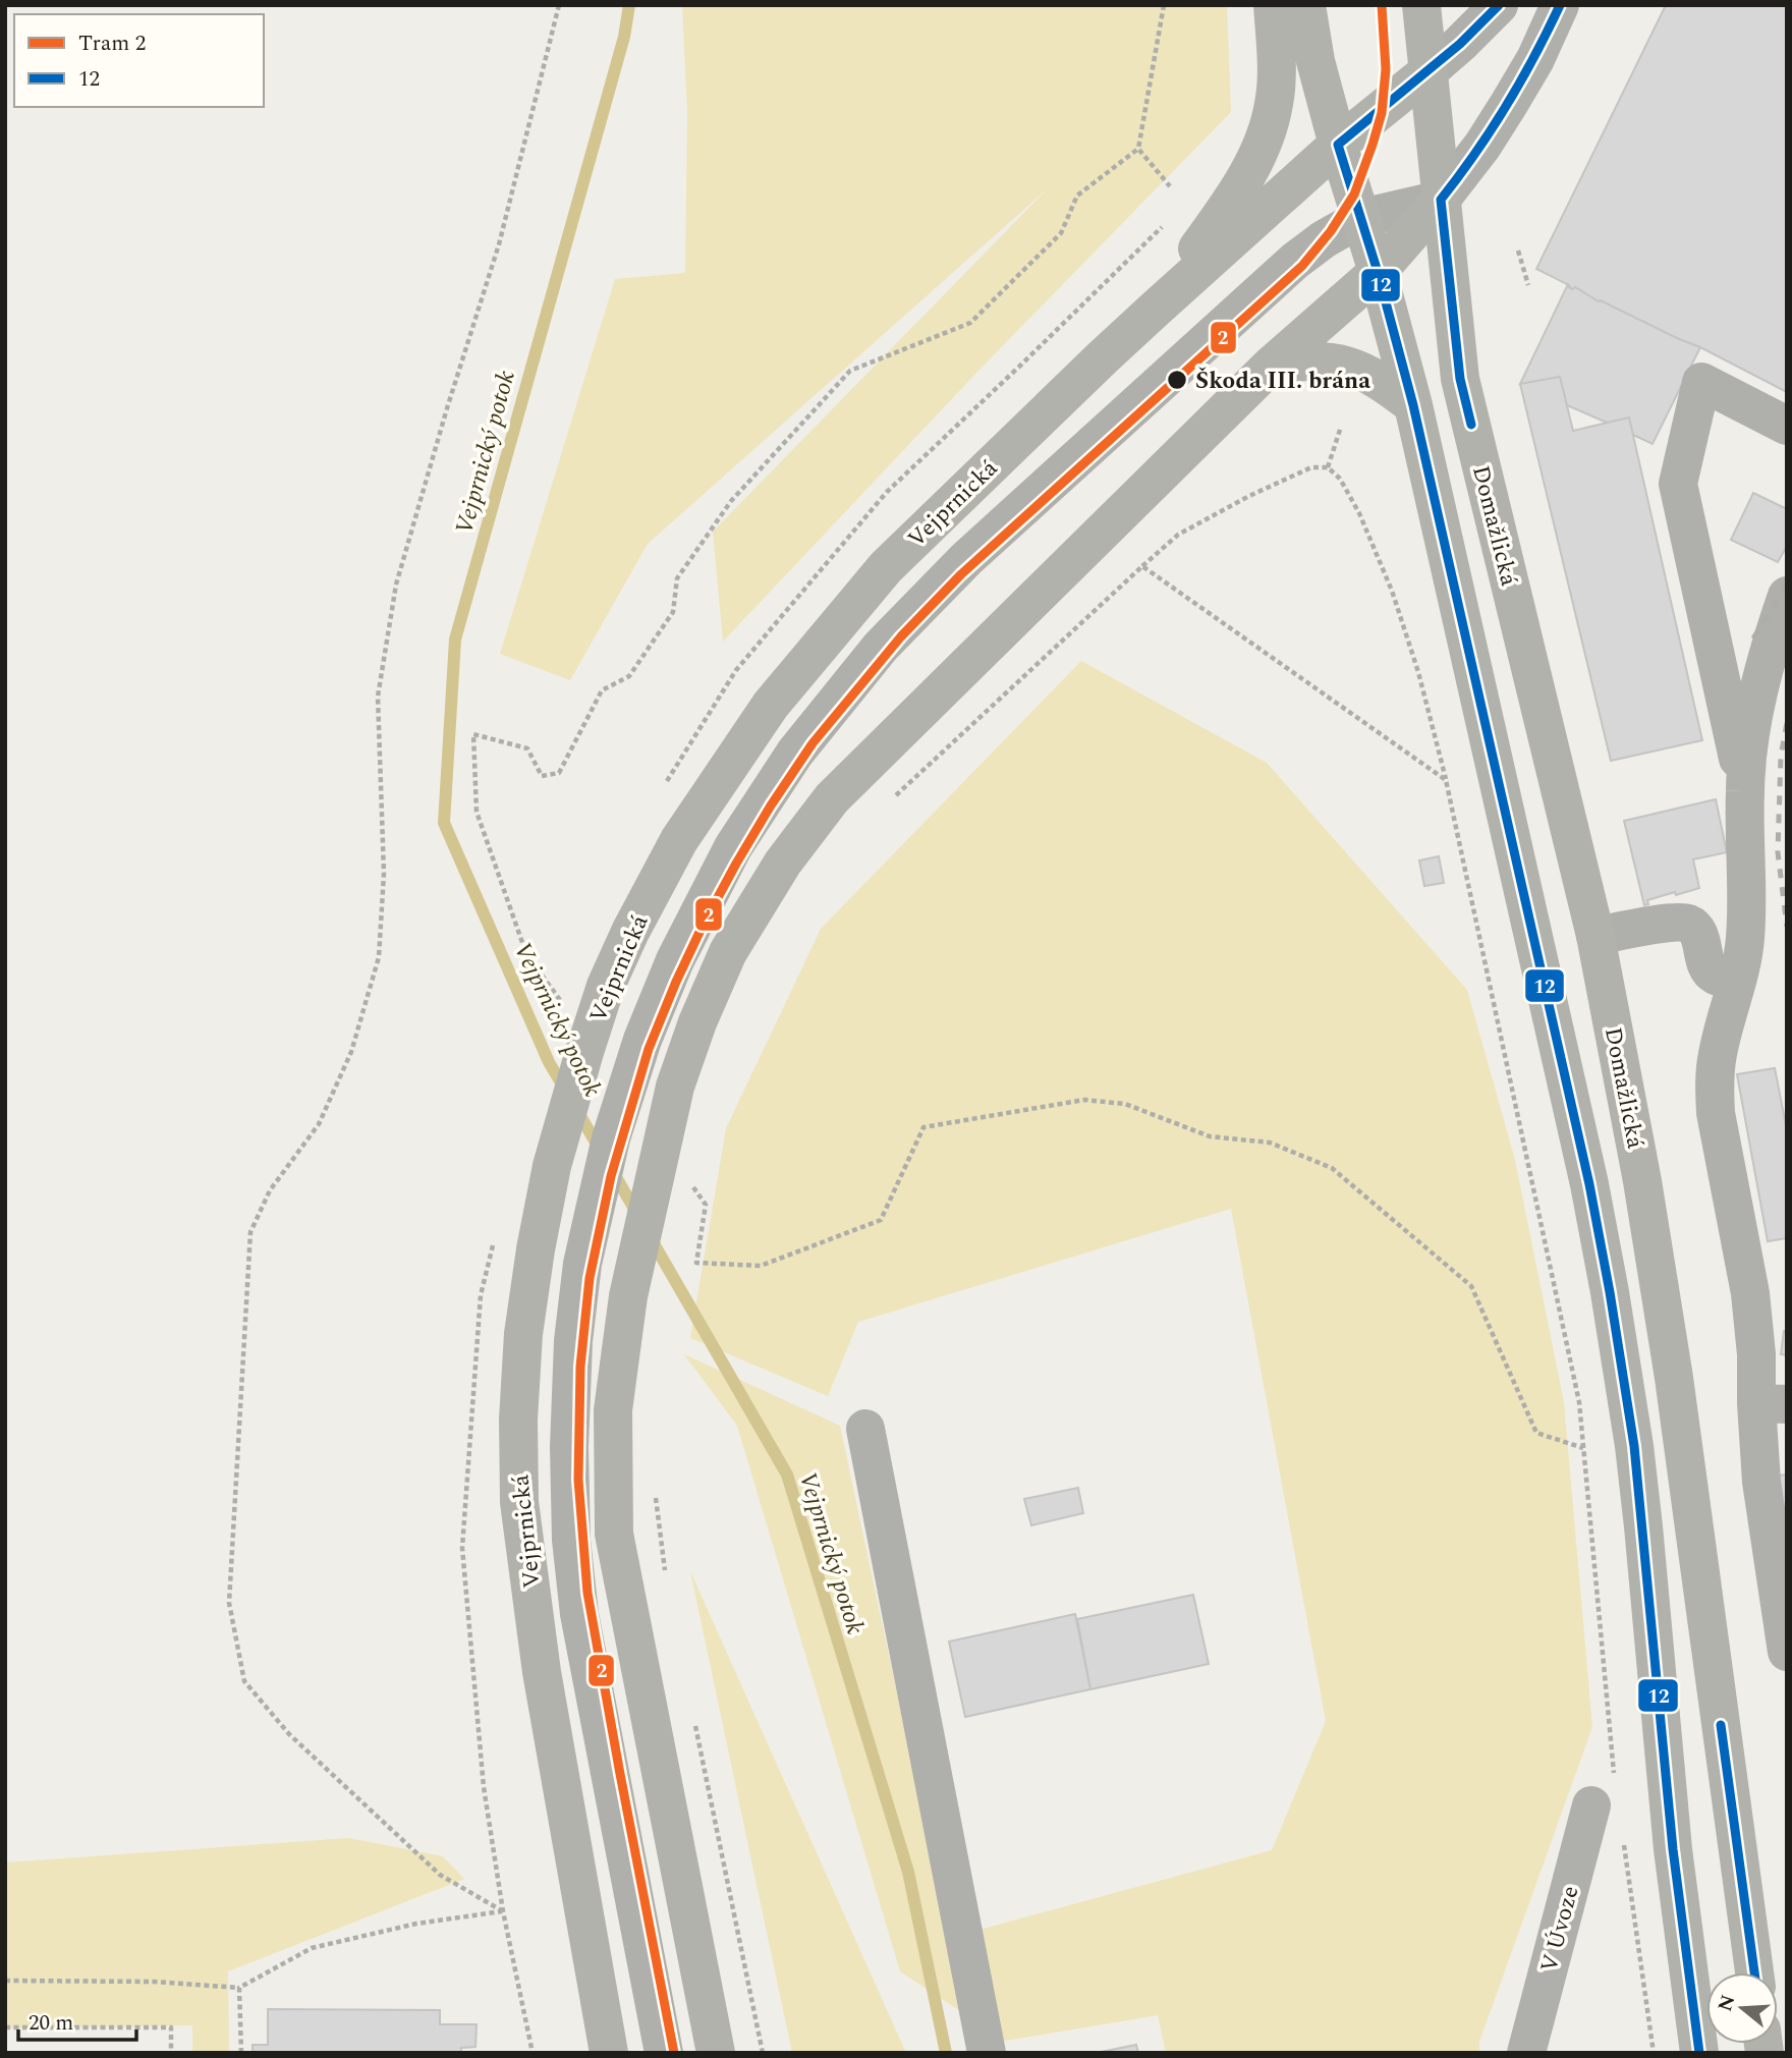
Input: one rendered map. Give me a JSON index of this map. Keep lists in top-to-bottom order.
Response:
{
  "streets": {
    "main road": ["Vejprnická", "Domažlická"],
    "street": ["V Úvoze"]
  },
  "crossings": [
    ["Vejprnická", "Domažlická"]
  ],
  "water": ["Vejprnický potok"],
  "places": ["Škoda III. brána"],
  "lines": ["tram line 2", "transit line 12"],
  "legend": ["Tram 2", "12"],
  "scale_bar": "20 m",
  "north": "left"
}
